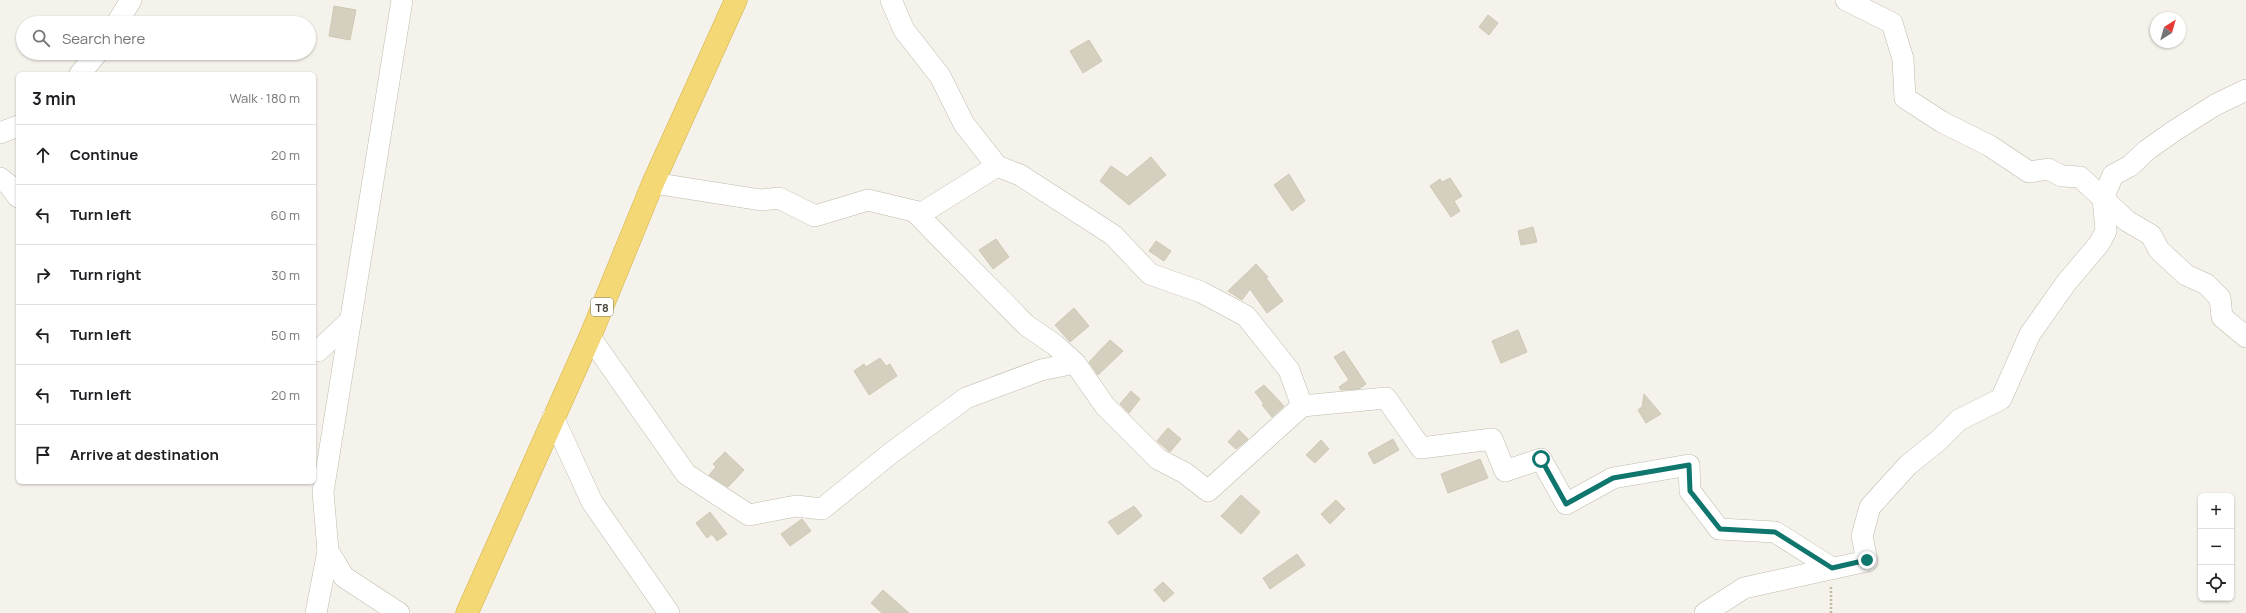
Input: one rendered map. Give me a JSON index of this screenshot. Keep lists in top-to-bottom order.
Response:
{
  "streets": {
    "highway": ["T8"]
  },
  "north": "top right",
  "page": {
    "search": "Search here",
    "heading": ["3 min", "Walk · 180 m"],
    "list": [
      ["Continue", "20 m"],
      ["Turn left", "60 m"],
      ["Turn right", "30 m"],
      ["Turn left", "50 m"],
      ["Turn left", "20 m"],
      "Arrive at destination"
    ],
    "map_buttons": ["+", "−"]
  }
}
